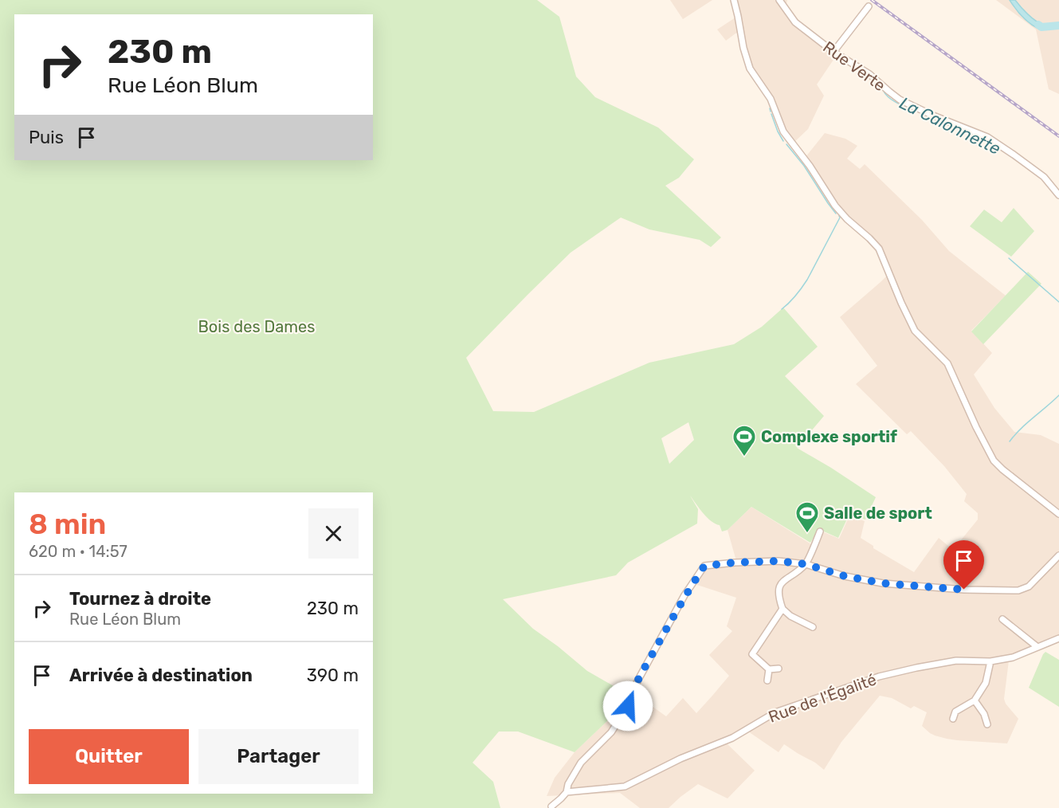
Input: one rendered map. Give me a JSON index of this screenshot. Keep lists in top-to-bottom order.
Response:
{
  "streets": {
    "street": ["Rue Verte", "Rue de l'Égalité"]
  },
  "water": ["La Calonnette"],
  "parks": ["Bois des Dames"],
  "places": {
    "sports": ["Complexe sportif", "Salle de sport"]
  },
  "page": {
    "turn": ["230 m", "Rue Léon Blum"],
    "then": "Puis",
    "heading": ["8 min", "620 m · 14:57"],
    "list": [
      {
        "name": "Tournez à droite",
        "note": "Rue Léon Blum",
        "value": "230 m"
      },
      {
        "name": "Arrivée à destination",
        "value": "390 m"
      }
    ],
    "buttons": ["Quitter", "Partager"]
  }
}
